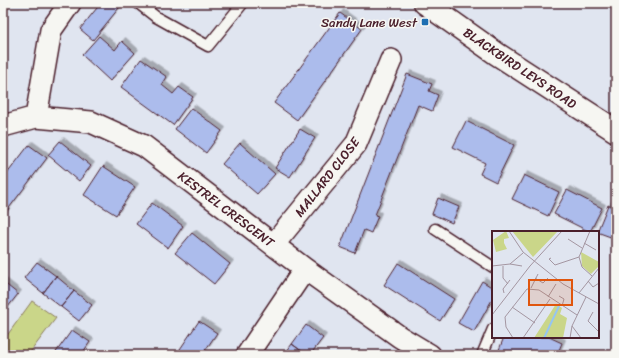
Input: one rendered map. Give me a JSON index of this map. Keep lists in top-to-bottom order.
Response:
{
  "streets": {
    "street": ["BLACKBIRD LEYS ROAD", "MALLARD CLOSE", "KESTREL CRESCENT"]
  },
  "crossings": [
    ["MALLARD CLOSE", "KESTREL CRESCENT"]
  ],
  "places": {
    "transit": ["Sandy Lane West"]
  }
}
